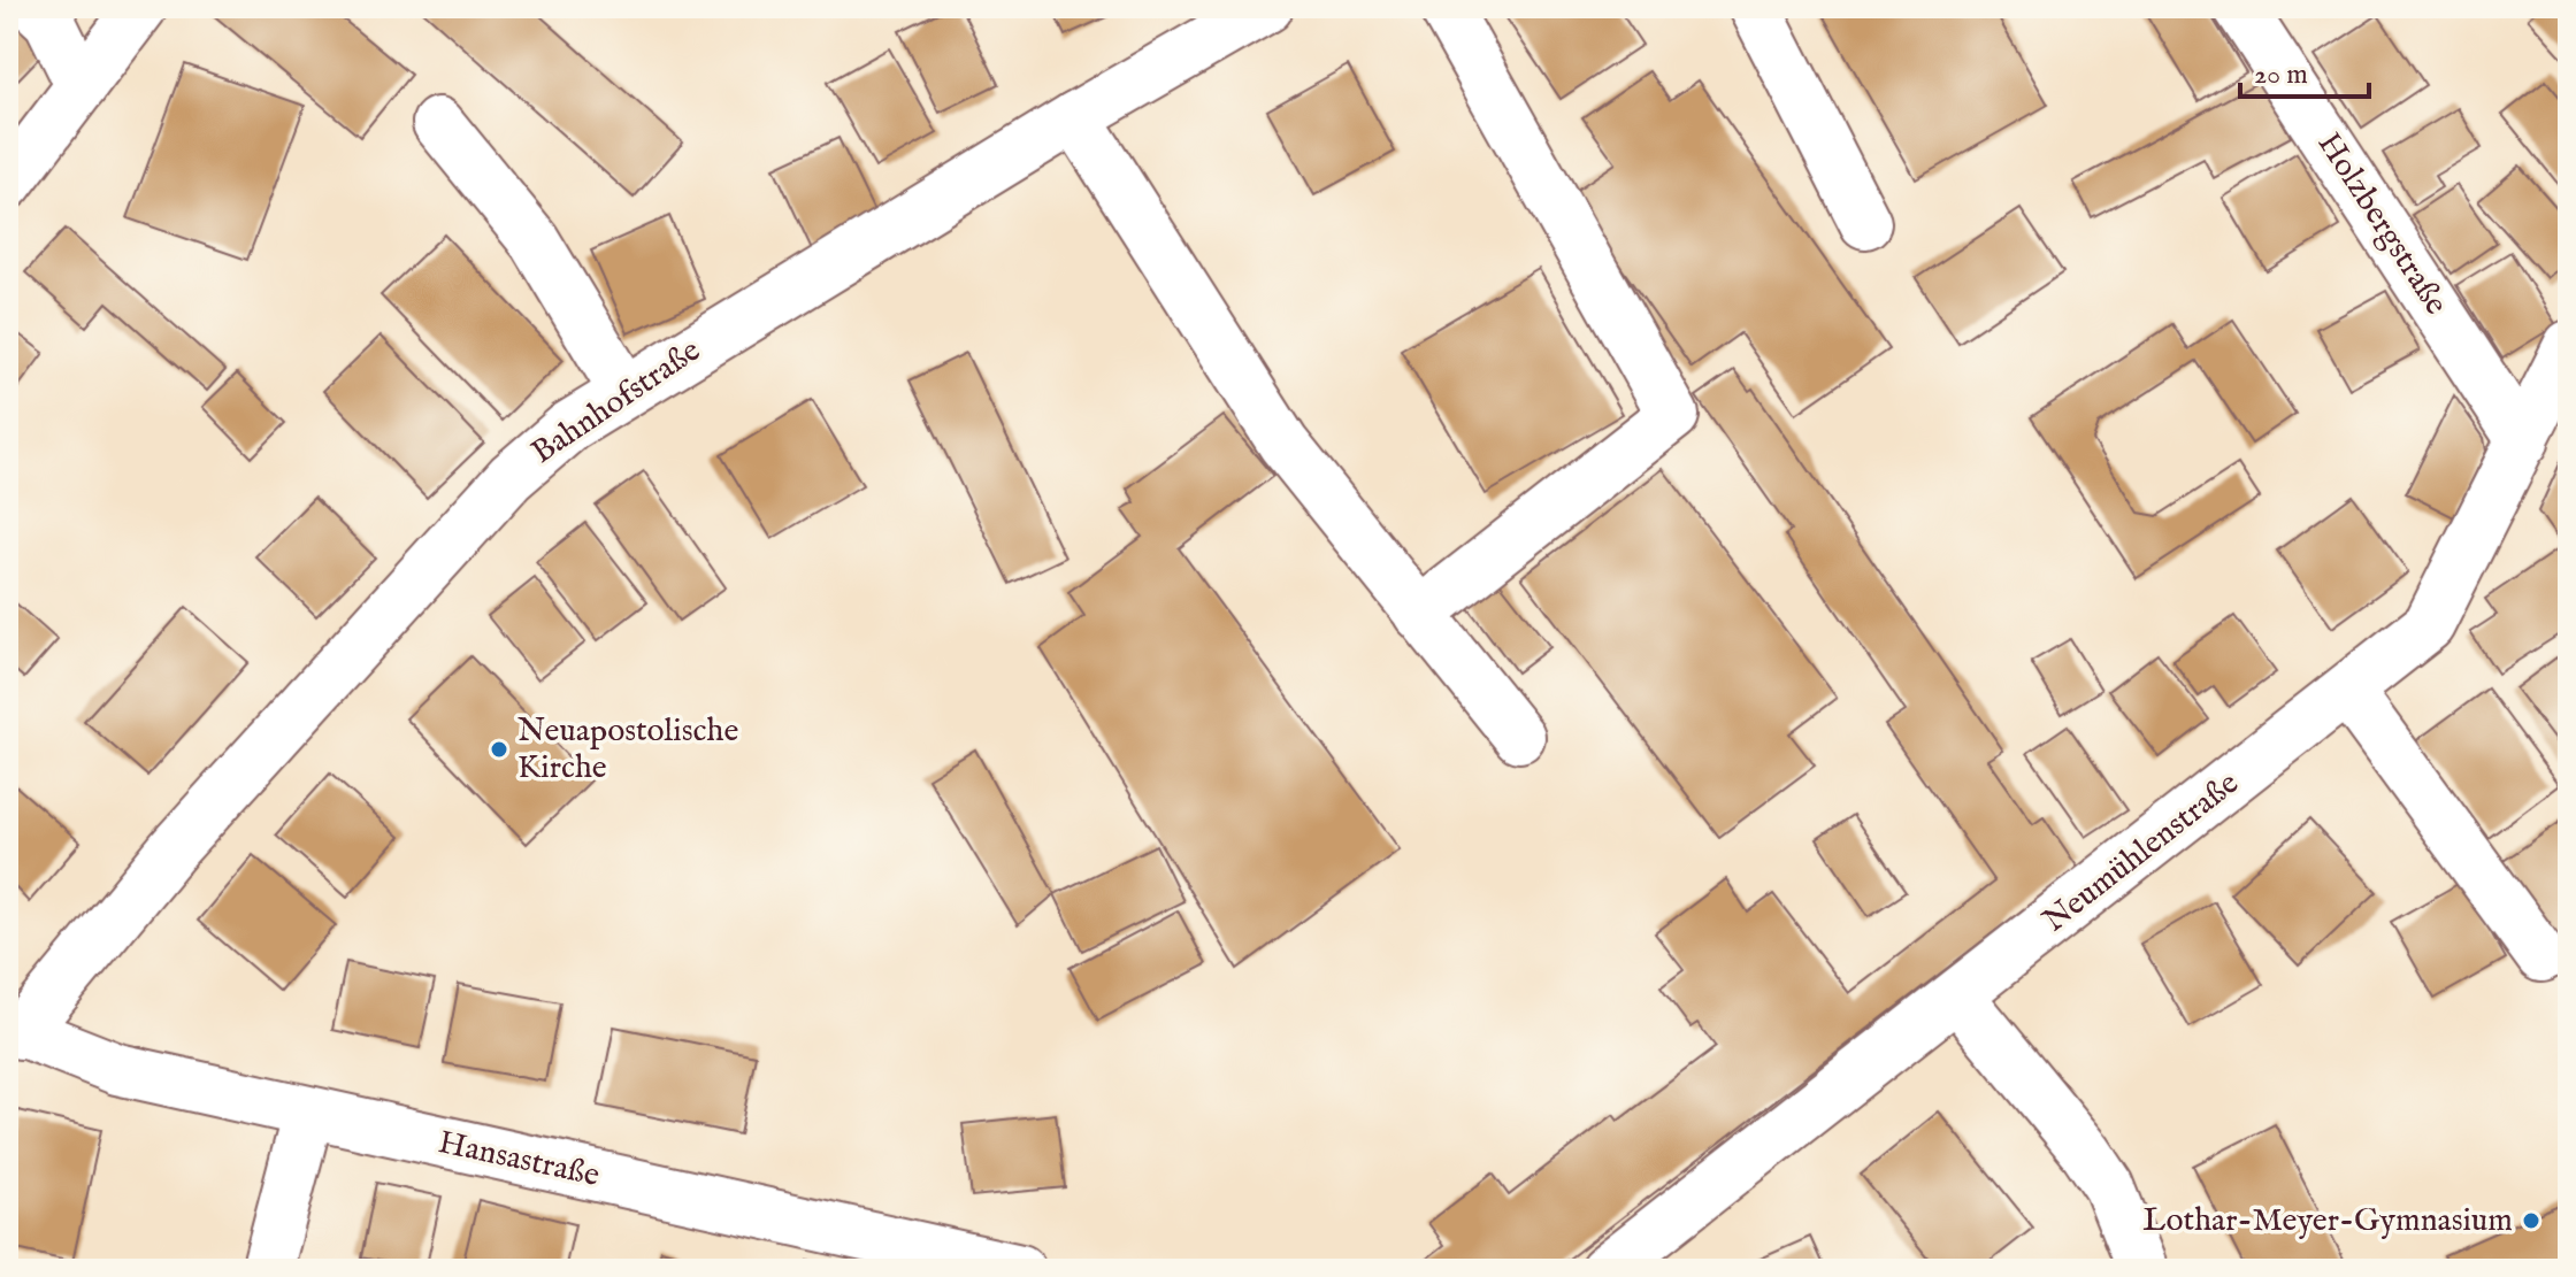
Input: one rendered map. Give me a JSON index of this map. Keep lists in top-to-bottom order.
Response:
{
  "streets": {
    "street": [
      "Holzbergstraße",
      "Bahnhofstraße",
      "Neumühlenstraße",
      "Hansastraße"
    ]
  },
  "crossings": [
    ["Holzbergstraße", "Neumühlenstraße"],
    ["Bahnhofstraße", "Hansastraße"]
  ],
  "places": ["Neuapostolische Kirche", "Lothar-Meyer-Gymnasium"],
  "scale_bar": "20 m"
}
